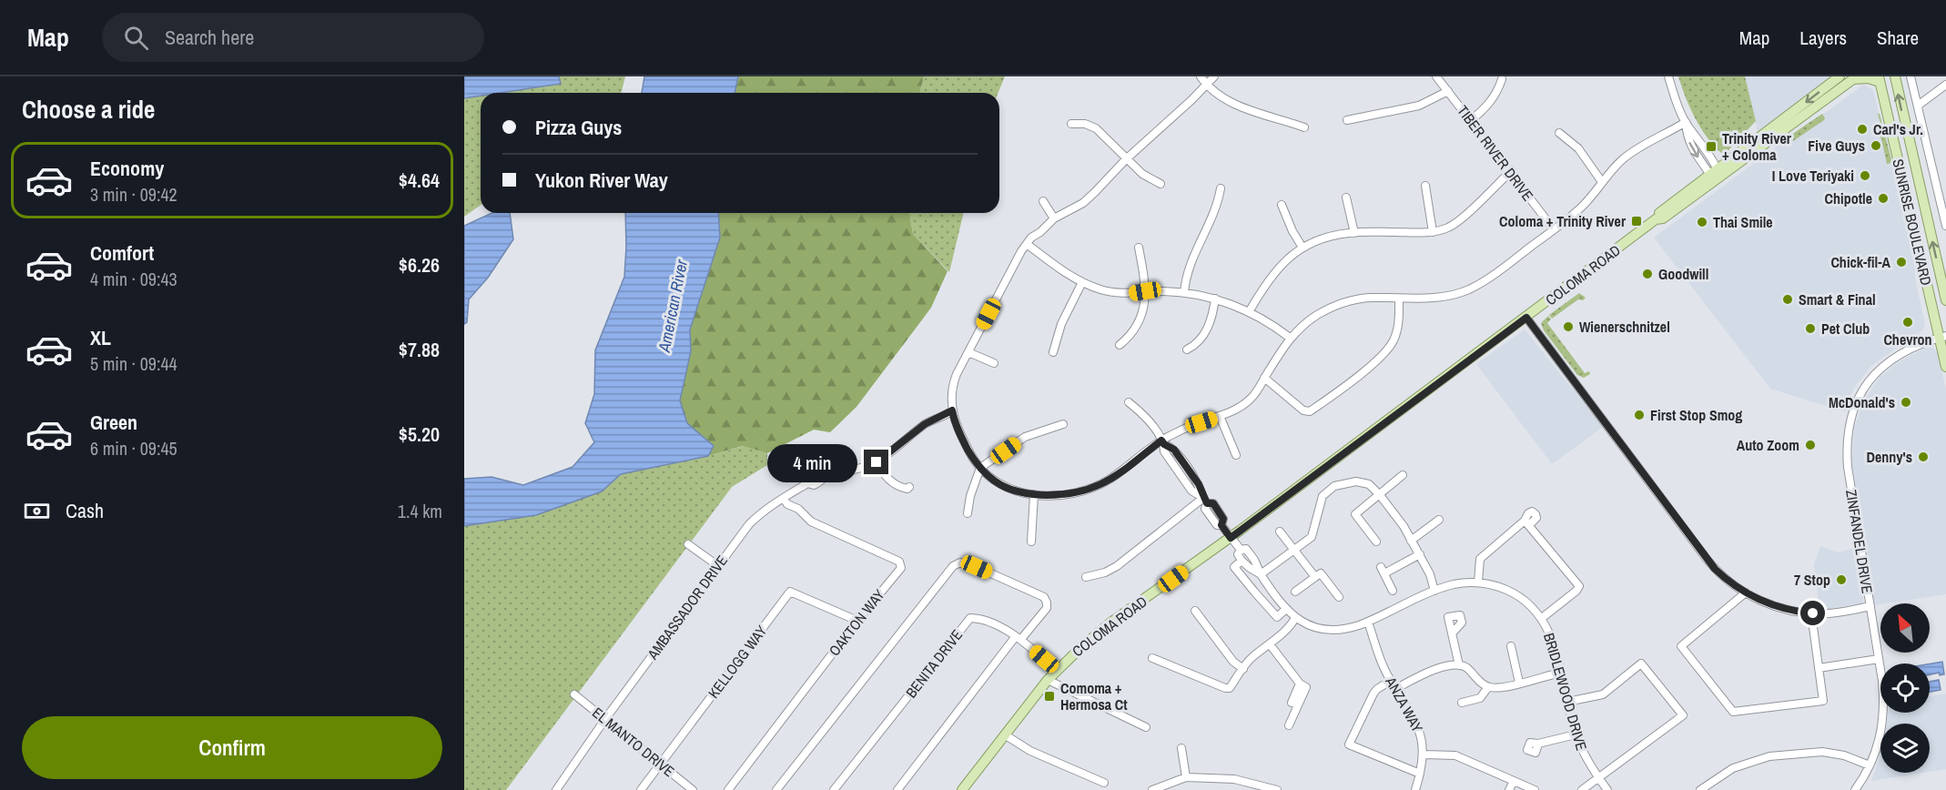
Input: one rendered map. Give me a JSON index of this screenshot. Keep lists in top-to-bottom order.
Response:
{
  "streets": {
    "main road": ["SUNRISE BOULEVARD", "COLOMA ROAD"],
    "street": [
      "TIBER RIVER DRIVE",
      "ZINFANDEL DRIVE",
      "AMBASSADOR DRIVE",
      "OAKTON WAY",
      "KELLOGG WAY",
      "BENITA DRIVE",
      "BRIDLEWOOD DRIVE",
      "ANZA WAY",
      "EL MANTO DRIVE"
    ]
  },
  "crossings": [
    ["SUNRISE BOULEVARD", "ZINFANDEL DRIVE"],
    ["COLOMA ROAD", "BENITA DRIVE"],
    ["COLOMA ROAD", "BRIDLEWOOD DRIVE"],
    ["AMBASSADOR DRIVE", "OAKTON WAY"],
    ["AMBASSADOR DRIVE", "EL MANTO DRIVE"],
    ["OAKTON WAY", "KELLOGG WAY"],
    ["KELLOGG WAY", "EL MANTO DRIVE"],
    ["BRIDLEWOOD DRIVE", "ANZA WAY"]
  ],
  "water": ["American River"],
  "places": {
    "other": [
      "Carl's Jr.",
      "Five Guys",
      "I Love Teriyaki",
      "Chipotle",
      "Thai Smile",
      "Chick-fil-A",
      "Goodwill",
      "Smart & Final",
      "Chevron",
      "Wienerschnitzel",
      "Pet Club",
      "McDonald's",
      "First Stop Smog",
      "Auto Zoom",
      "Denny's",
      "7 Stop"
    ],
    "transit": ["Trinity River + Coloma", "Coloma + Trinity River", "Comoma + Hermosa Ct"]
  },
  "north": "top left",
  "page": {
    "header": "Map",
    "search": "Search here",
    "nav": ["Map", "Layers", "Share"],
    "heading": "Choose a ride",
    "banner": ["Pizza Guys", "Yukon River Way"],
    "list": [
      {
        "name": "Economy",
        "note": "3 min · 09:42",
        "value": "$4.64"
      },
      {
        "name": "Comfort",
        "note": "4 min · 09:43",
        "value": "$6.26"
      },
      {
        "name": "XL",
        "note": "5 min · 09:44",
        "value": "$7.88"
      },
      {
        "name": "Green",
        "note": "6 min · 09:45",
        "value": "$5.20"
      }
    ],
    "bubble": "4 min",
    "pay": ["Cash", "1.4 km"],
    "buttons": "Confirm"
  }
}
